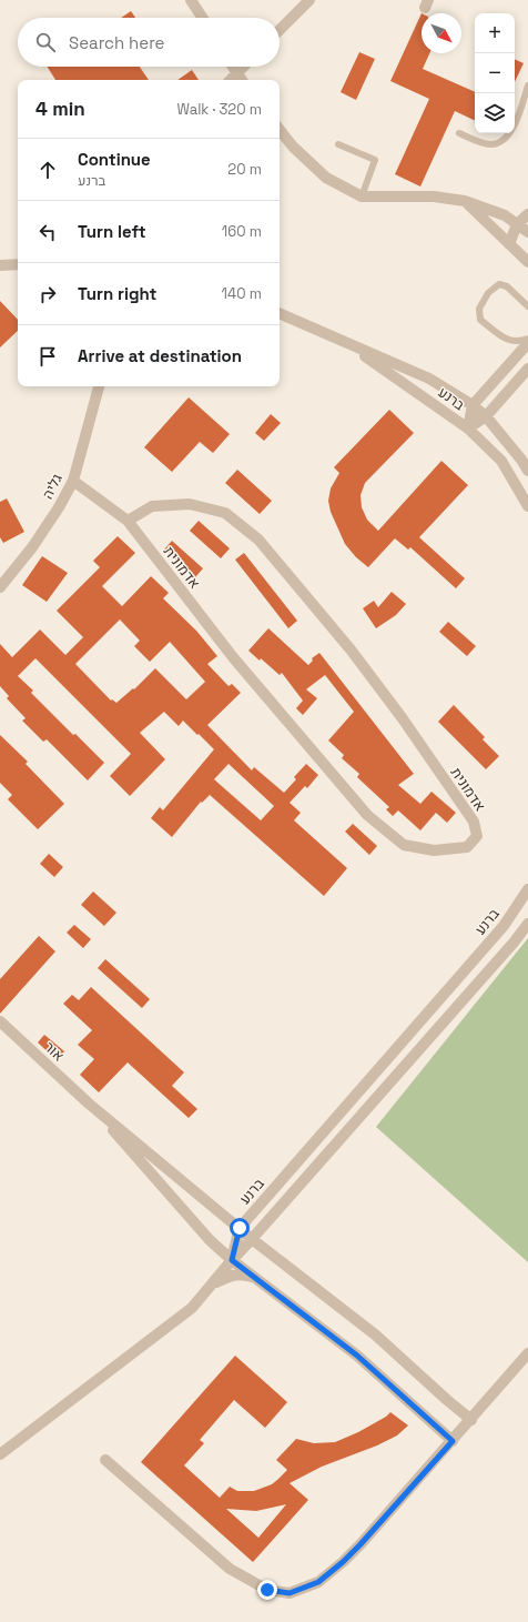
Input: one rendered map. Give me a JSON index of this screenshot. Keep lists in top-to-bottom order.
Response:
{
  "streets": {
    "street": [
      "ברנע",
      "גליה",
      "אדמונית",
      "אור"
    ]
  },
  "crossings": [
    ["גליה", "אדמונית"]
  ],
  "north": "bottom right",
  "page": {
    "map_buttons": ["+", "−"],
    "search": "Search here",
    "heading": ["4 min", "Walk · 320 m"],
    "list": [
      ["Continue", "ברנע", "20 m"],
      ["Turn left", "160 m"],
      ["Turn right", "140 m"],
      "Arrive at destination"
    ]
  }
}
